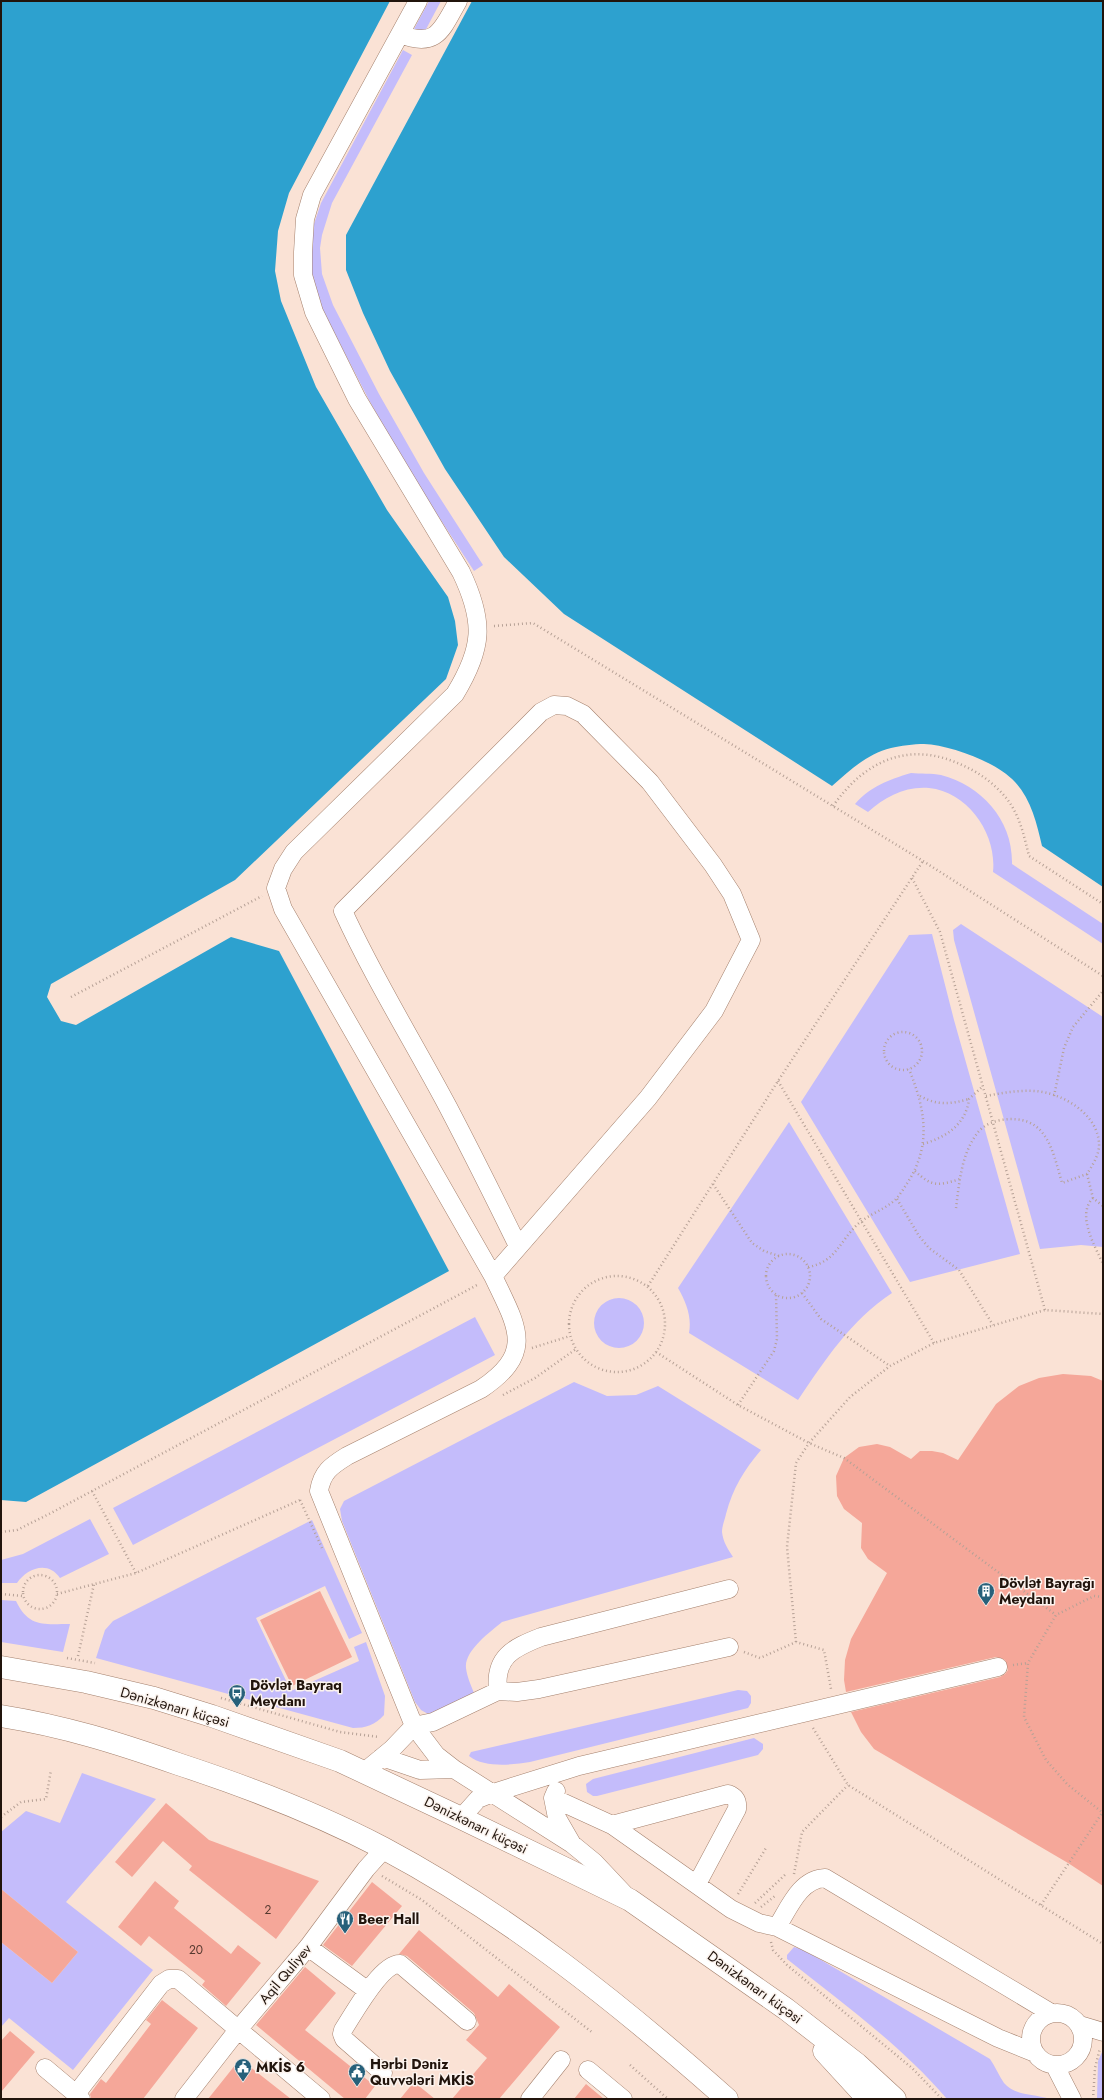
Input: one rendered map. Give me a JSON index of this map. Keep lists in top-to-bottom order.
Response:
{
  "streets": {
    "highway": ["Dənizkənarı küçəsi"],
    "street": ["Aqil Quliyev"]
  },
  "places": {
    "building": ["Dövlət Bayrağı Meydanı"],
    "bus stop": ["Dövlət Bayraq Meydanı"],
    "restaurant": ["Beer Hall"],
    "public building": ["MKİS 6", "Hərbi Dəniz Quvvələri MKİS"]
  },
  "house_numbers": ["2", "20"]
}
